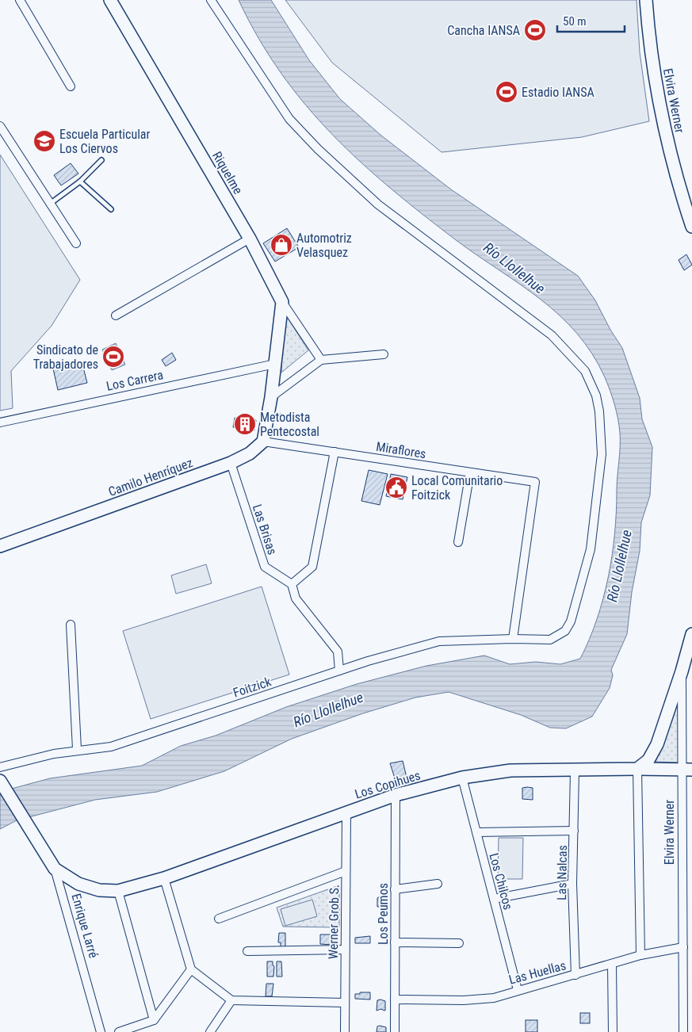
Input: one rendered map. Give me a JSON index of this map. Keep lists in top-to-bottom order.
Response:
{
  "streets": {
    "main road": [
      "Elvira Werner",
      "Riquelme",
      "Camilo Henríquez",
      "Los Copihues",
      "Enrique Larré"
    ],
    "street": [
      "Los Carrera",
      "Miraflores",
      "Las Brisas",
      "Foitzick",
      "Las Nalcas",
      "Los Chilcos",
      "Los Peumos",
      "Werner Grob S.",
      "Las Huellas"
    ]
  },
  "crossings": [
    ["Elvira Werner", "Los Copihues"],
    ["Elvira Werner", "Las Huellas"],
    ["Miraflores", "Camilo Henríquez"],
    ["Miraflores", "Foitzick"],
    ["Camilo Henríquez", "Las Brisas"],
    ["Los Copihues", "Las Nalcas"],
    ["Los Copihues", "Los Chilcos"],
    ["Los Copihues", "Los Peumos"],
    ["Los Copihues", "Werner Grob S."],
    ["Los Copihues", "Enrique Larré"],
    ["Las Nalcas", "Las Huellas"],
    ["Los Chilcos", "Las Huellas"],
    ["Los Peumos", "Las Huellas"]
  ],
  "water": ["Río Llollelhue"],
  "places": {
    "sports": ["Cancha IANSA", "Estadio IANSA", "Sindicato de Trabajadores"],
    "school or university": ["Escuela Particular Los Ciervos"],
    "shop": ["Automotriz Velasquez"],
    "building": ["Metodista Pentecostal"],
    "public building": ["Local Comunitario Foitzick"]
  },
  "scale_bar": "50 m"
}
